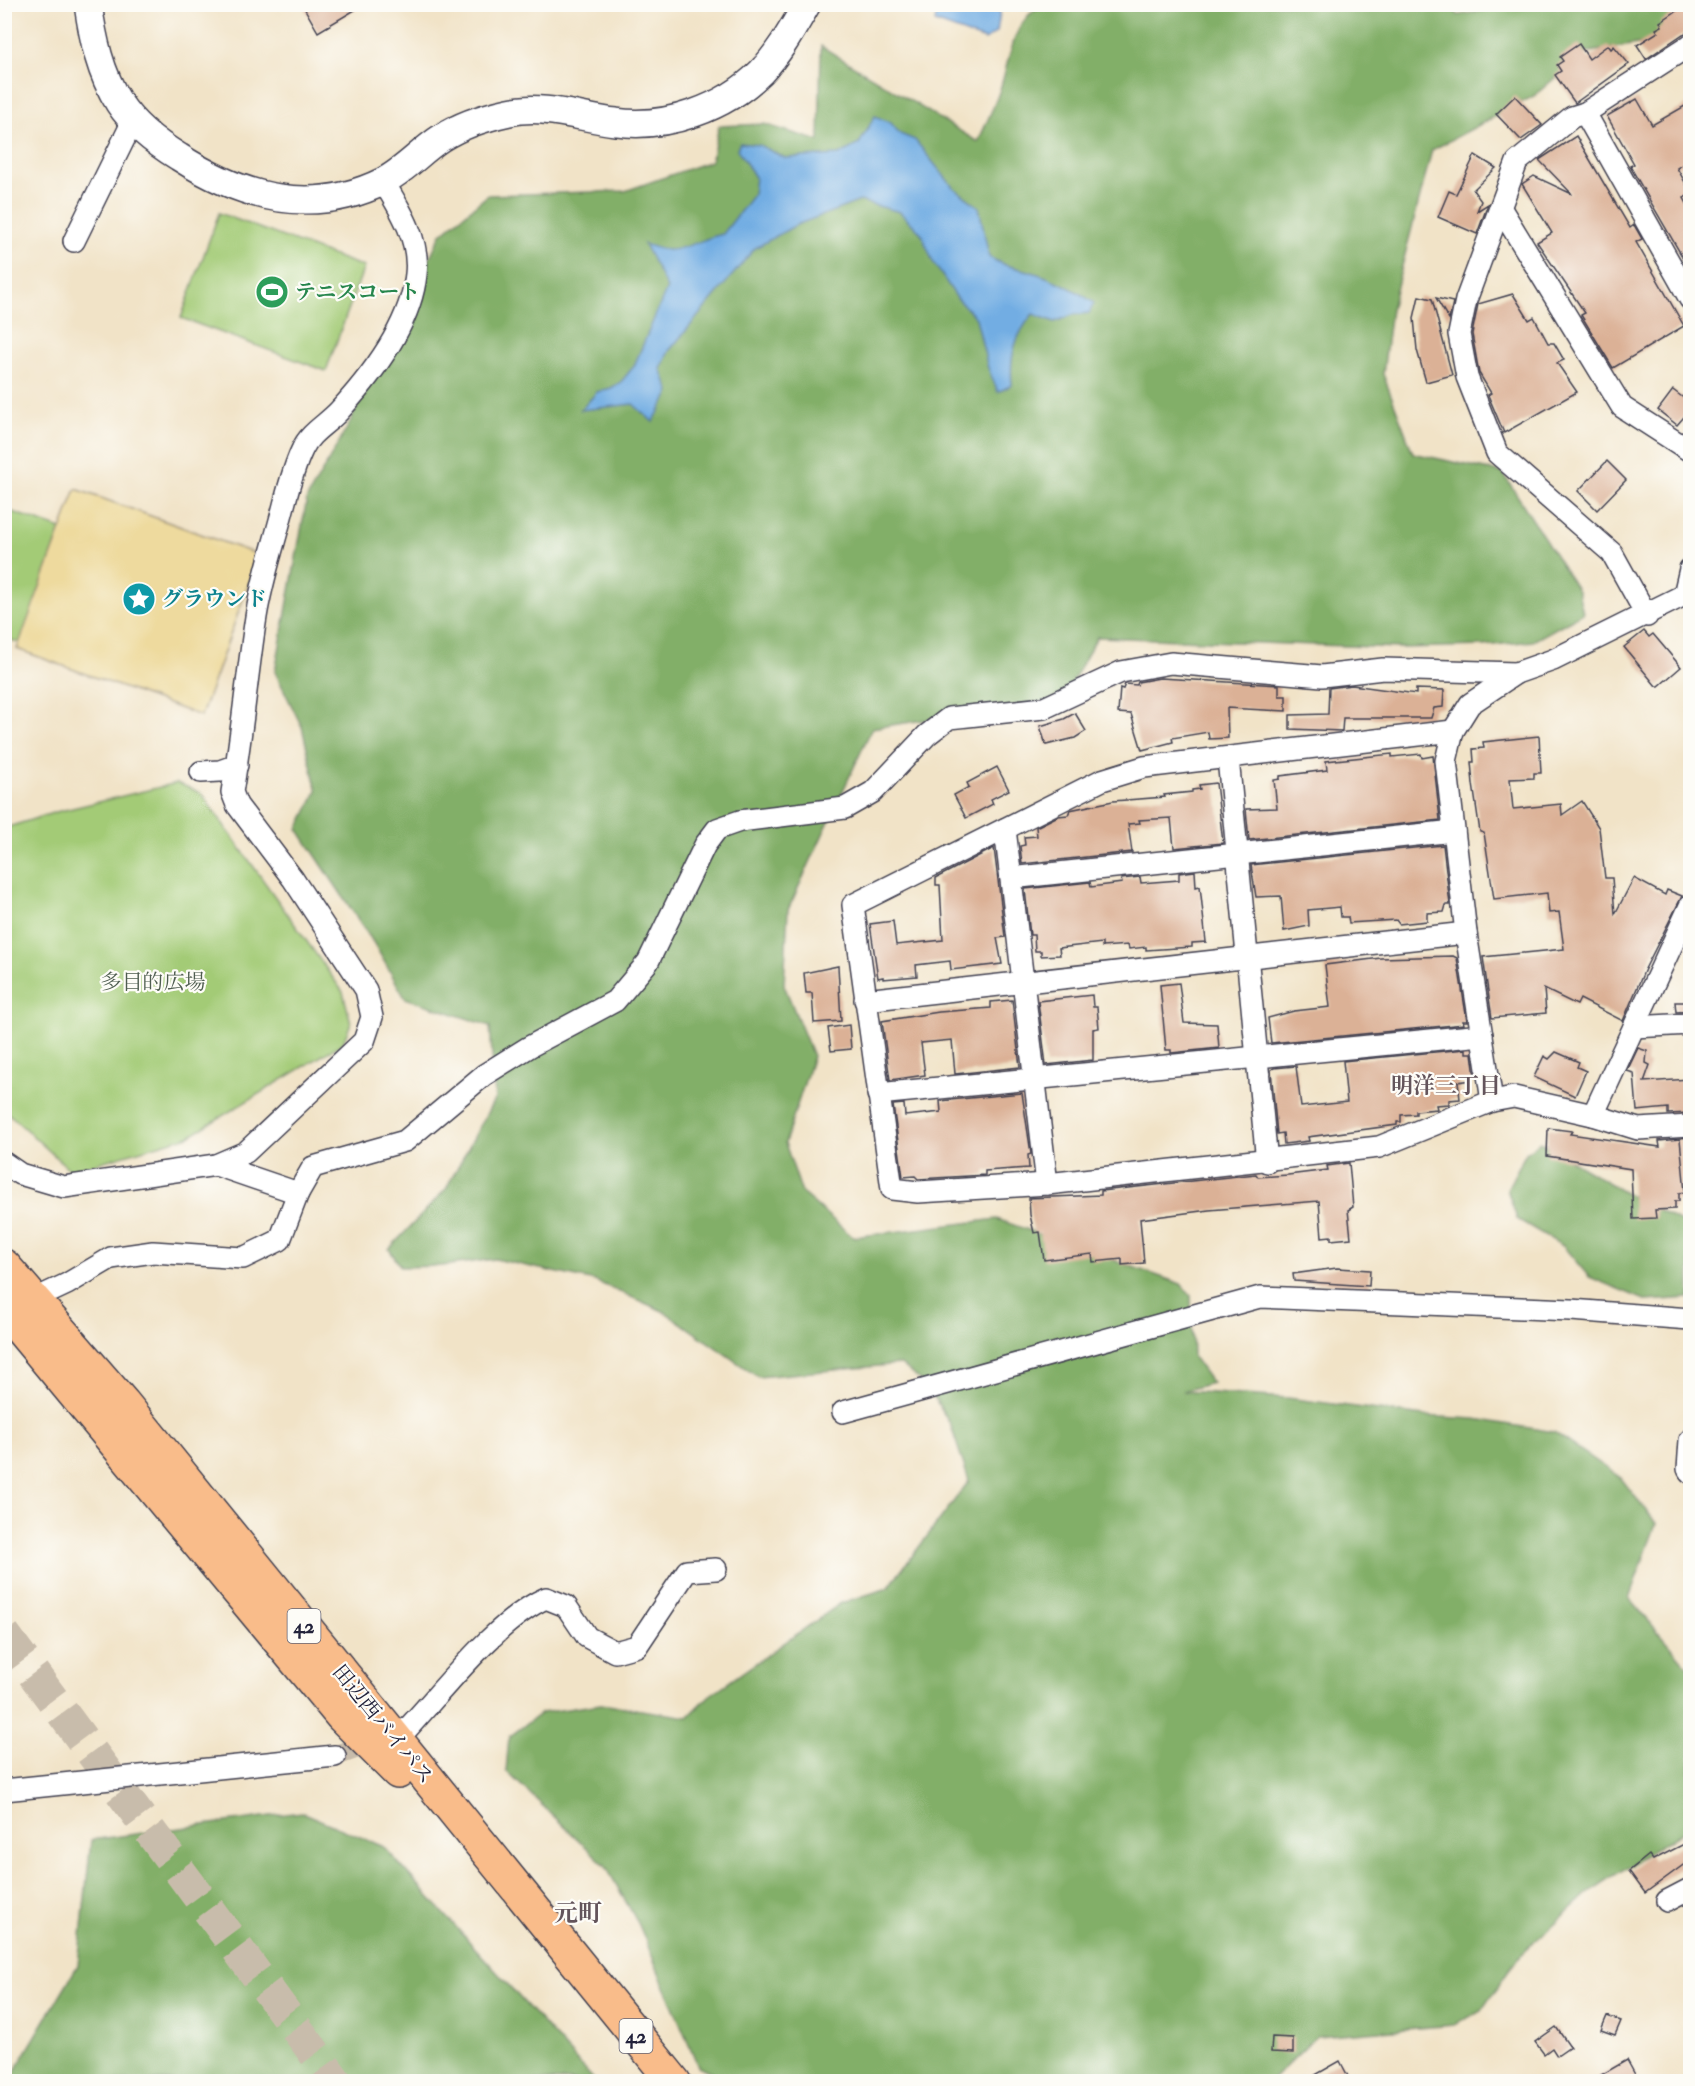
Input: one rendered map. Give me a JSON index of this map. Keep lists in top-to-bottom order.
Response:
{
  "streets": {
    "highway": ["42", "田辺西バイパス"]
  },
  "districts": ["明洋三丁目", "元町"],
  "parks": ["多目的広場"],
  "places": {
    "sports": ["テニスコート"],
    "place": ["グラウンド"]
  }
}
